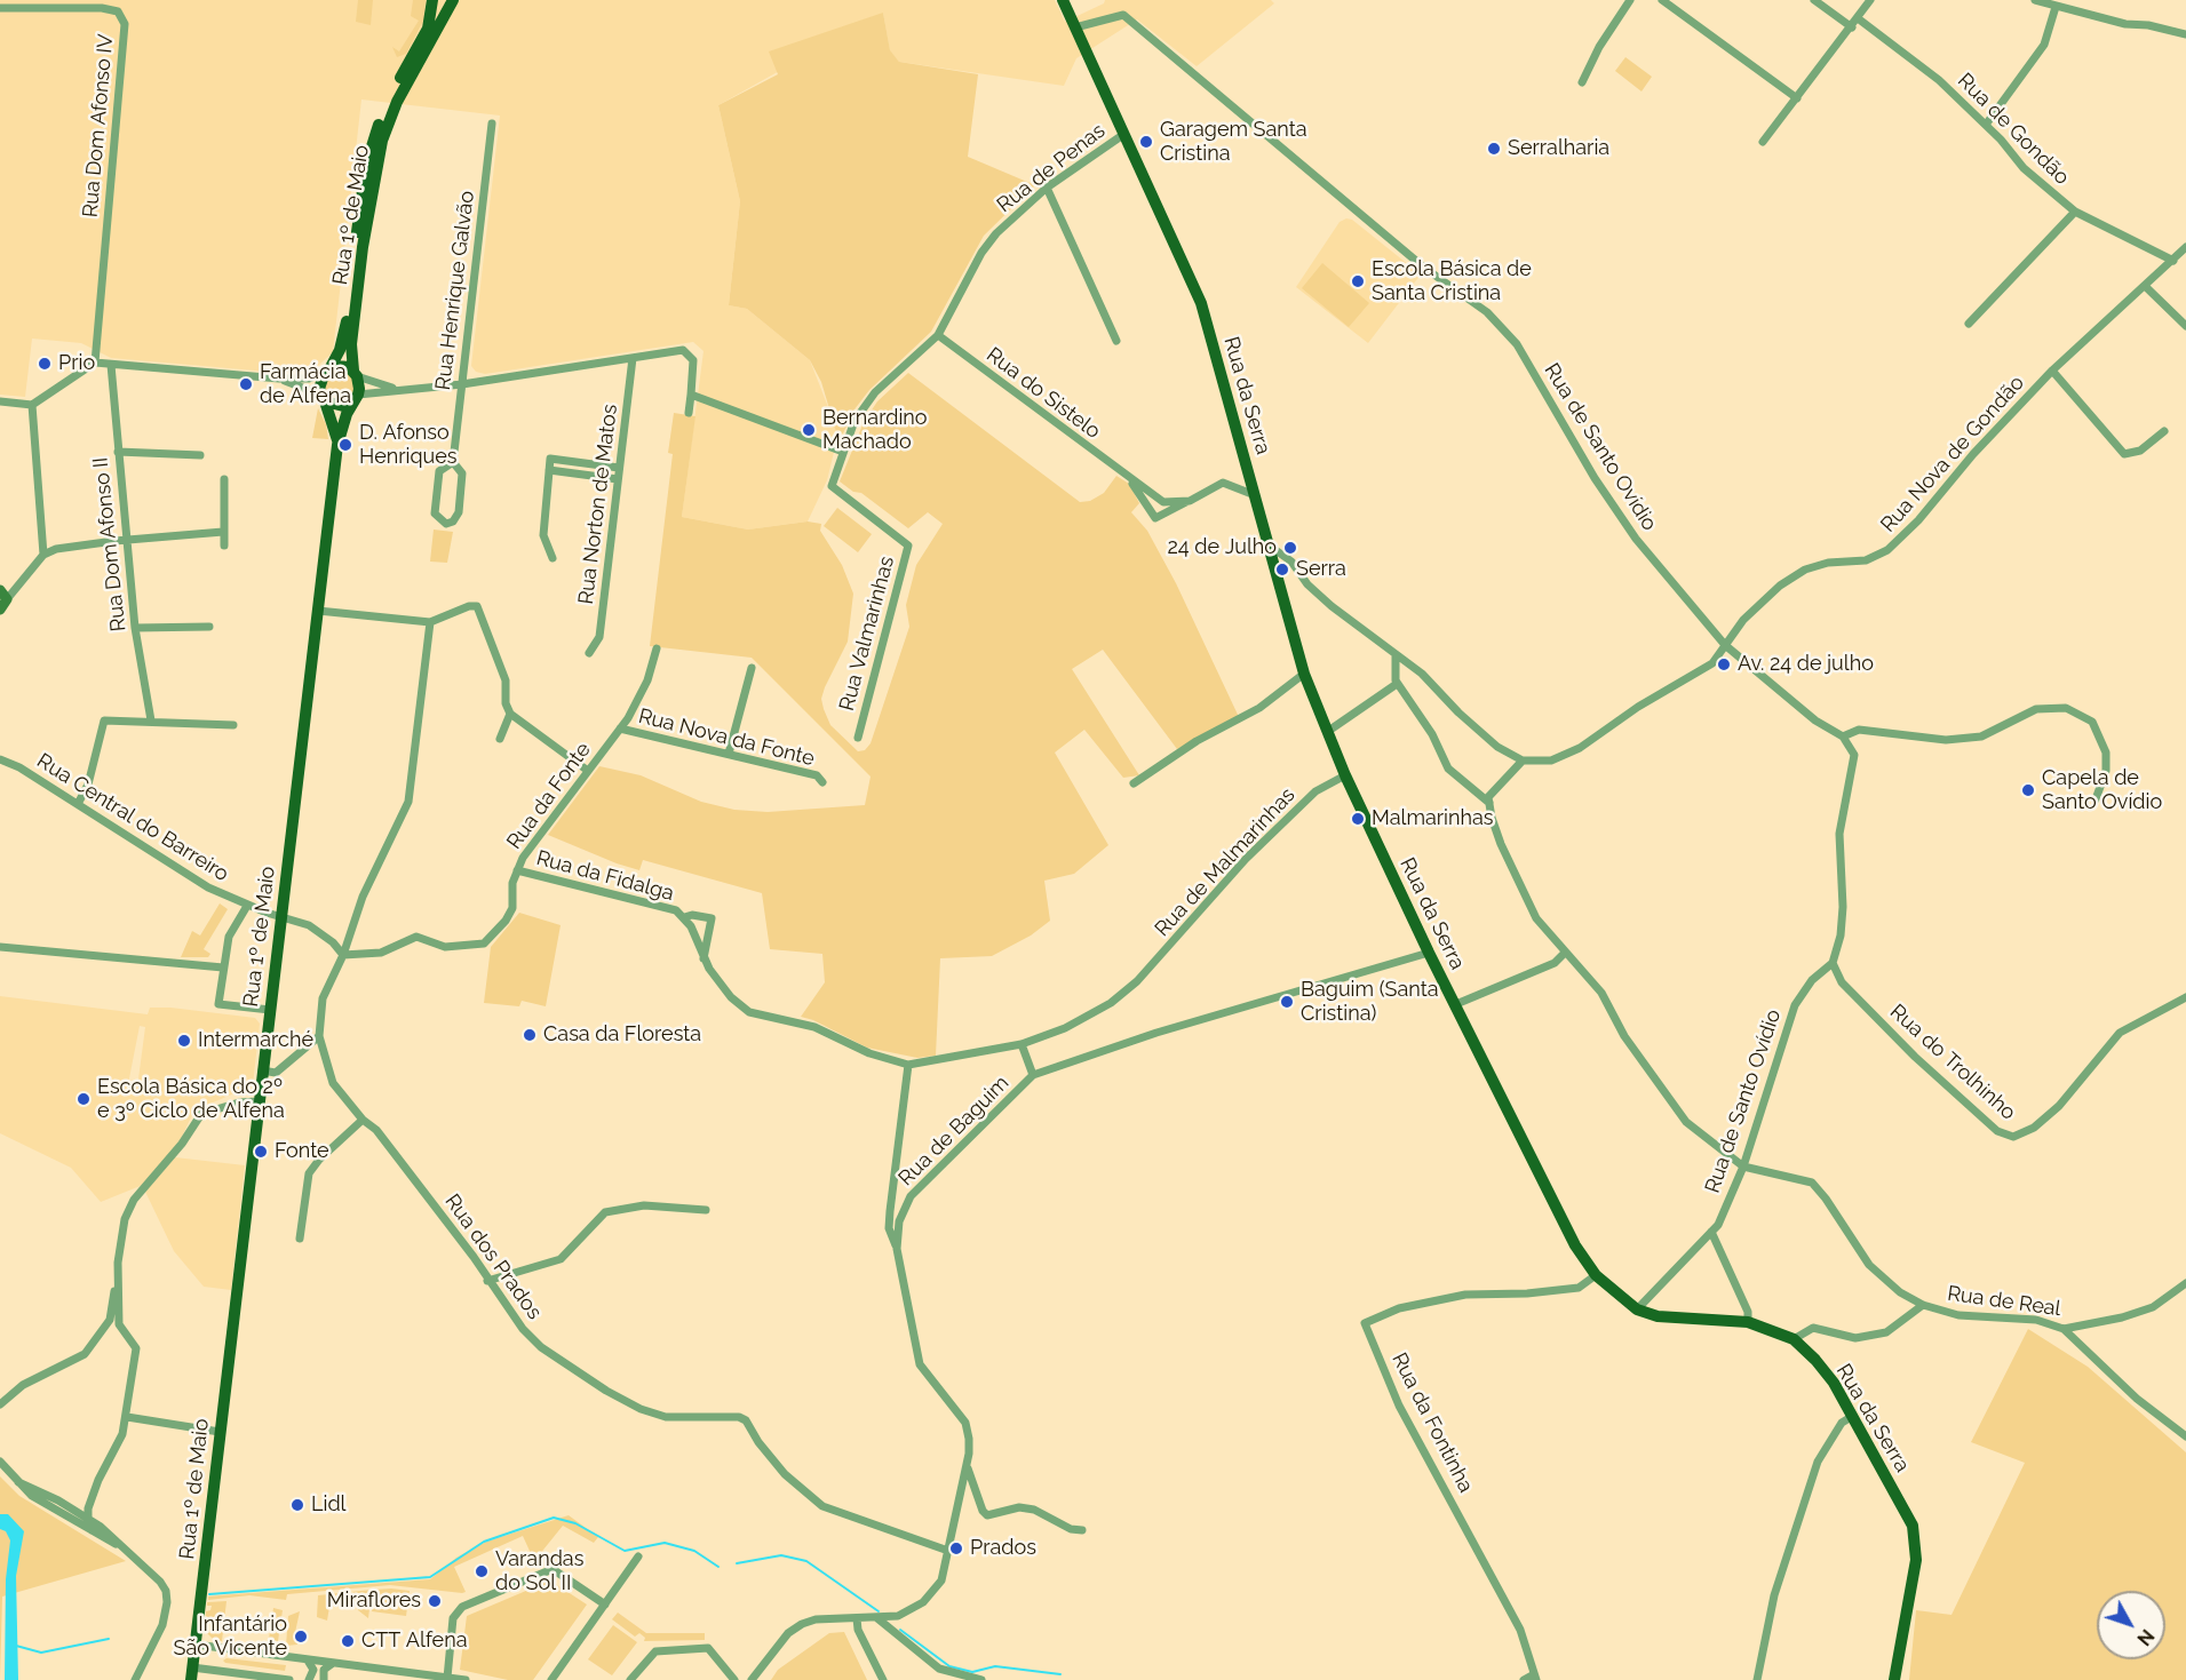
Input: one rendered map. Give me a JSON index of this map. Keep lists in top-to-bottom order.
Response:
{
  "streets": {
    "main road": ["Rua 1º de Maio", "Rua da Serra"],
    "street": [
      "Rua Dom Afonso IV",
      "Rua de Gondão",
      "Rua de Penas",
      "Rua Henrique Galvão",
      "Rua do Sistelo",
      "Rua de Santo Ovídio",
      "Rua Nova de Gondão",
      "Rua Norton de Matos",
      "Rua Dom Afonso II",
      "Rua Valmarinhas",
      "Rua Nova da Fonte",
      "Rua da Fonte",
      "Rua Central do Barreiro",
      "Rua de Malmarinhas",
      "Rua da Fidalga",
      "Rua do Trolhinho",
      "Rua de Baguim",
      "Rua dos Prados",
      "Rua de Real",
      "Rua da Fontinha"
    ]
  },
  "crossings": [
    ["Rua de Gondão", "Rua Nova de Gondão"],
    ["Rua de Penas", "Rua do Sistelo"],
    ["Rua de Penas", "Rua da Serra"],
    ["Rua de Penas", "Rua Valmarinhas"],
    ["Rua 1º de Maio", "Rua Central do Barreiro"],
    ["Rua do Sistelo", "Rua da Serra"],
    ["Rua da Serra", "Rua de Santo Ovídio"],
    ["Rua da Serra", "Rua de Malmarinhas"],
    ["Rua da Serra", "Rua de Baguim"],
    ["Rua da Serra", "Rua da Fontinha"],
    ["Rua de Santo Ovídio", "Rua Nova de Gondão"],
    ["Rua de Santo Ovídio", "Rua do Trolhinho"],
    ["Rua de Santo Ovídio", "Rua de Real"],
    ["Rua Nova da Fonte", "Rua da Fonte"],
    ["Rua da Fonte", "Rua Central do Barreiro"],
    ["Rua da Fonte", "Rua da Fidalga"],
    ["Rua da Fonte", "Rua dos Prados"],
    ["Rua Central do Barreiro", "Rua dos Prados"],
    ["Rua de Malmarinhas", "Rua da Fidalga"],
    ["Rua de Baguim", "Rua dos Prados"]
  ],
  "places": [
    "Garagem Santa Cristina",
    "Serralharia",
    "Escola Básica de Santa Cristina",
    "Prio",
    "Farmácia de Alfena",
    "Bernardino Machado",
    "D. Afonso Henriques",
    "24 de Julho",
    "Serra",
    "Av. 24 de julho",
    "Capela de Santo Ovídio",
    "Malmarinhas",
    "Baguim (Santa Cristina)",
    "Casa da Floresta",
    "Intermarché",
    "Escola Básica do 2º e 3º Ciclo de Alfena",
    "Fonte",
    "Lidl",
    "Prados",
    "Varandas do Sol II",
    "Miraflores",
    "Infantário São Vicente",
    "CTT Alfena"
  ],
  "north": "bottom right"
}
